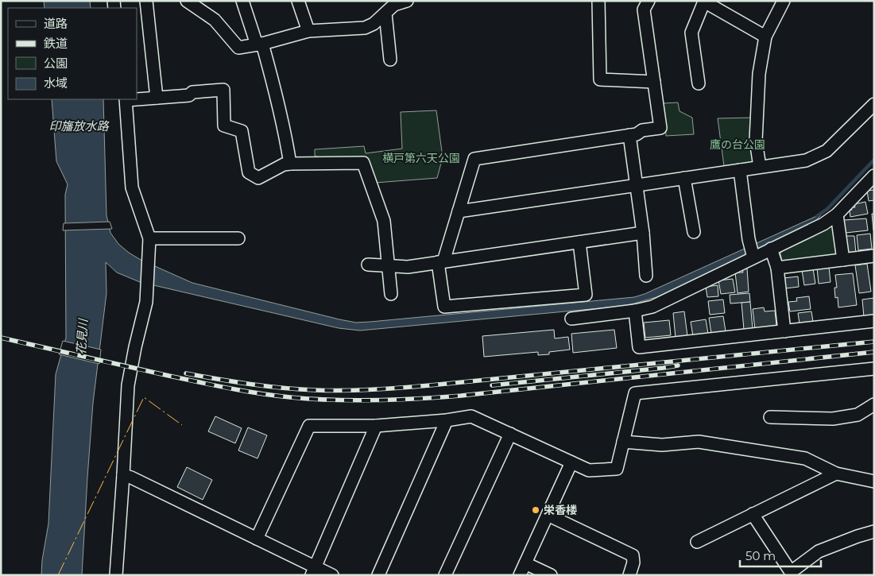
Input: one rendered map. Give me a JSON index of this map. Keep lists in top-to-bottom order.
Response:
{
  "water": ["印旛放水路", "花見川"],
  "parks": ["鷹の台公園", "横戸第六天公園"],
  "places": ["栄香楼"],
  "legend": [
    "道路",
    "鉄道",
    "公園",
    "水域"
  ],
  "scale_bar": "50 m"
}
